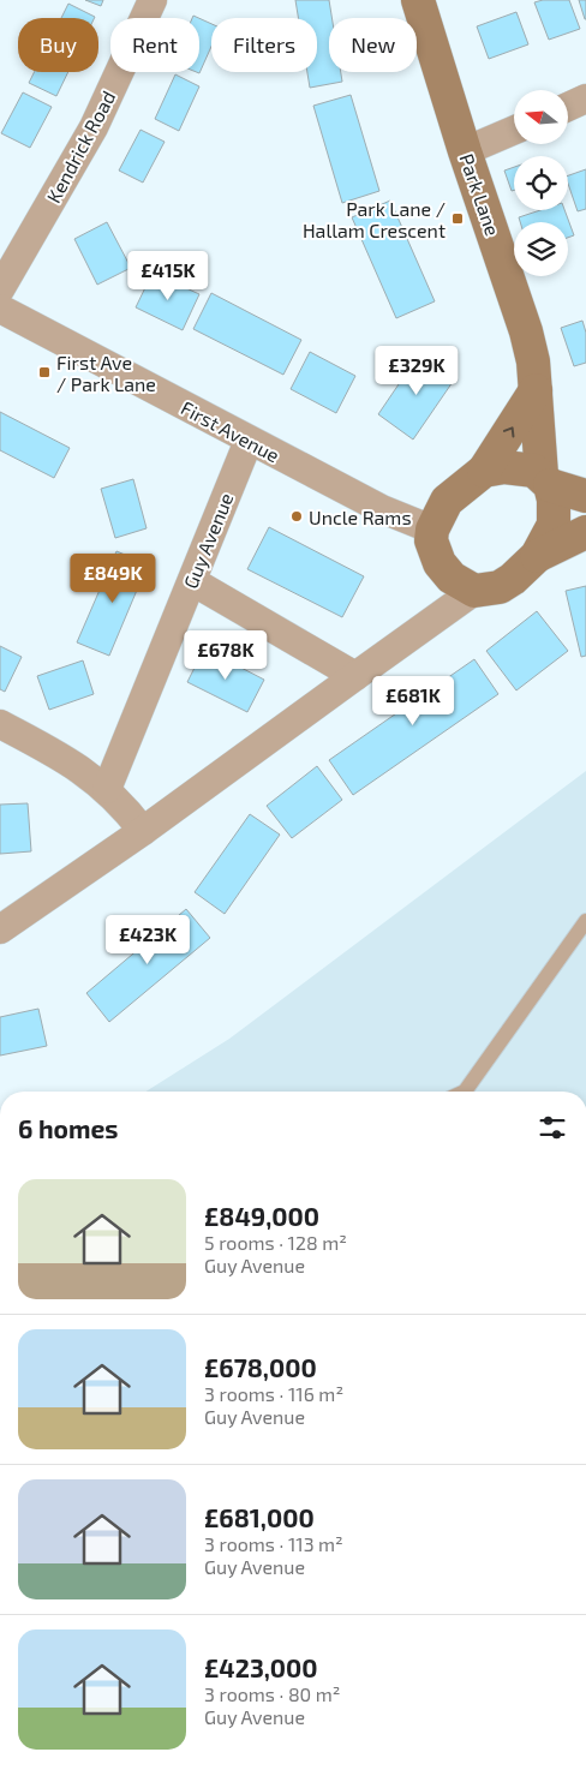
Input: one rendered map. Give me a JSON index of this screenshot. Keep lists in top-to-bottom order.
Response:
{
  "streets": {
    "street": [
      "Kendrick Road",
      "Park Lane",
      "First Avenue",
      "Guy Avenue"
    ]
  },
  "crossings": [
    ["Park Lane", "First Avenue"],
    ["First Avenue", "Guy Avenue"]
  ],
  "places": {
    "transit": ["Park Lane / Hallam Crescent", "First Ave / Park Lane"],
    "other": ["Uncle Rams"]
  },
  "north": "left",
  "page": {
    "chip": [
      "Buy",
      "Rent",
      "Filters",
      "New"
    ],
    "price": [
      "£415K",
      "£329K",
      "£849K",
      "£678K",
      "£681K",
      "£423K"
    ],
    "heading": "6 homes",
    "list": [
      {
        "name": "£849,000",
        "note": "5 rooms · 128 m² · Guy Avenue"
      },
      {
        "name": "£678,000",
        "note": "3 rooms · 116 m² · Guy Avenue"
      },
      {
        "name": "£681,000",
        "note": "3 rooms · 113 m² · Guy Avenue"
      },
      {
        "name": "£423,000",
        "note": "3 rooms · 80 m² · Guy Avenue"
      }
    ]
  }
}
